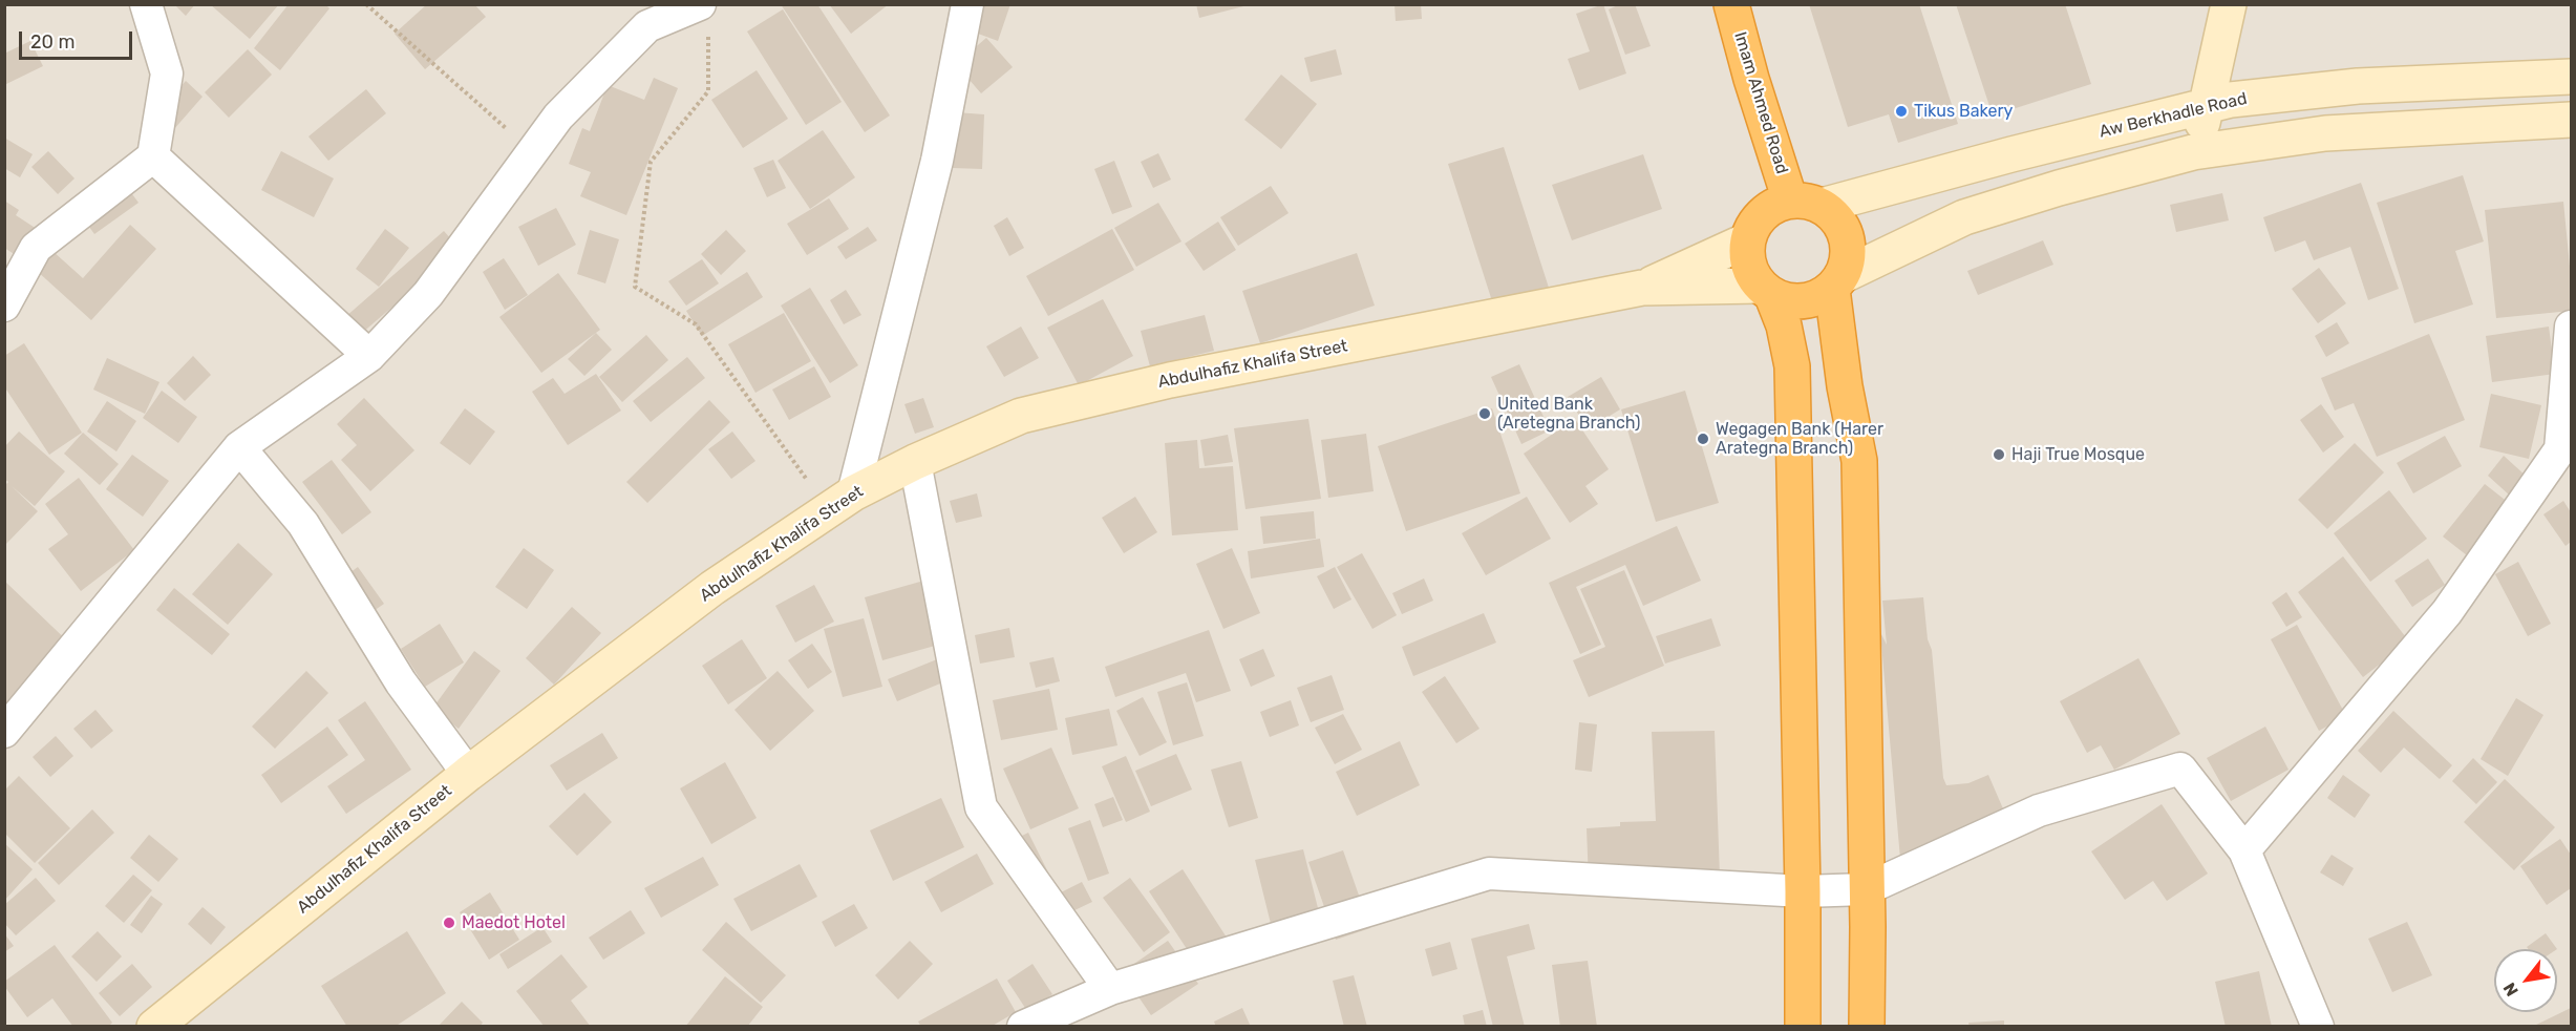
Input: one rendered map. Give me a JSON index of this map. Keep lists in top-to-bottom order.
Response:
{
  "streets": {
    "highway": ["Imam Ahmed Road"],
    "main road": ["Aw Berkhadle Road", "Abdulhafiz Khalifa Street"]
  },
  "crossings": [
    ["Imam Ahmed Road", "Aw Berkhadle Road"]
  ],
  "places": [
    "Tikus Bakery",
    "United Bank (Aretegna Branch)",
    "Wegagen Bank (Harer Arategna Branch)",
    "Haji True Mosque",
    "Maedot Hotel"
  ],
  "scale_bar": "20 m",
  "north": "bottom left"
}
